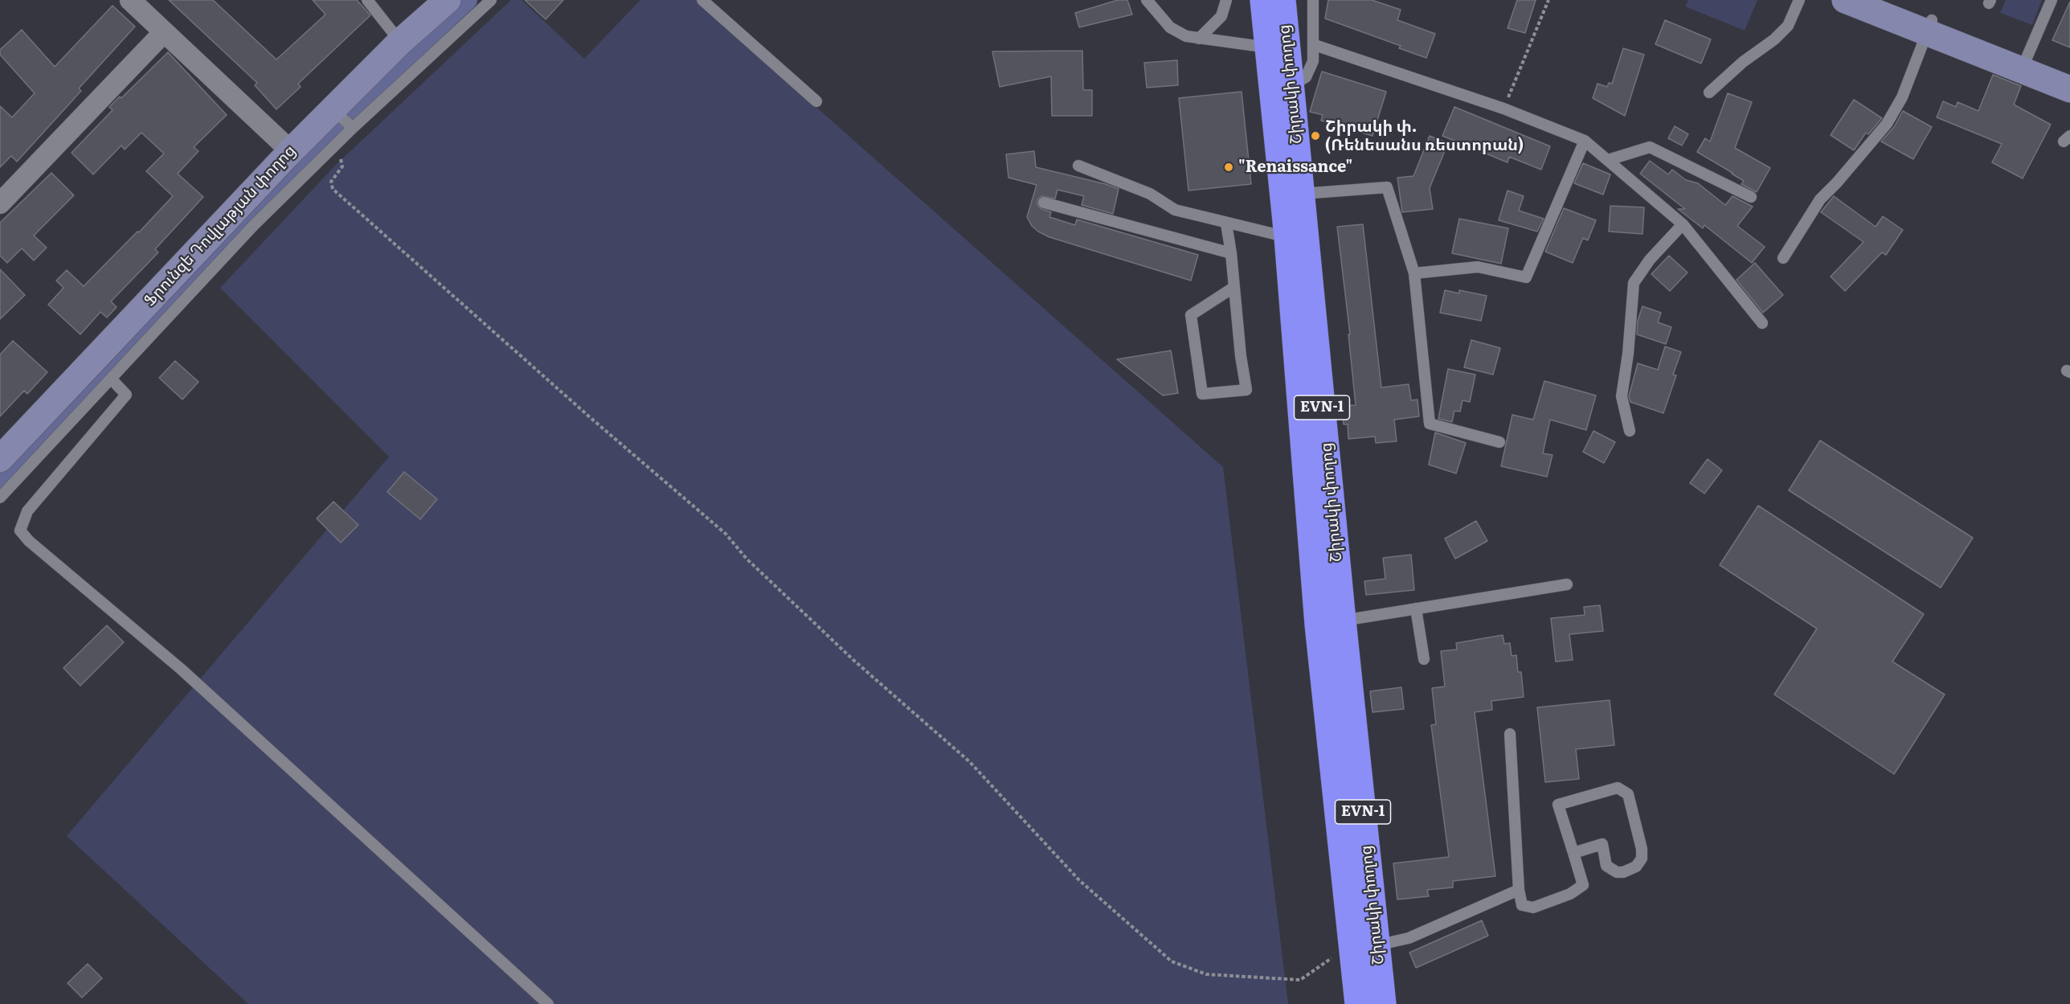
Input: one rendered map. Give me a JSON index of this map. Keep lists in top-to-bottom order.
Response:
{
  "streets": {
    "highway": ["Շիրակի փողոց", "EVN-1"],
    "street": ["Ֆրունզե Դովլաթյան փողոց"]
  },
  "places": ["Շիրակի փ. (Ռենեսանս ռեստորան)", "\"Renaissance\""]
}
